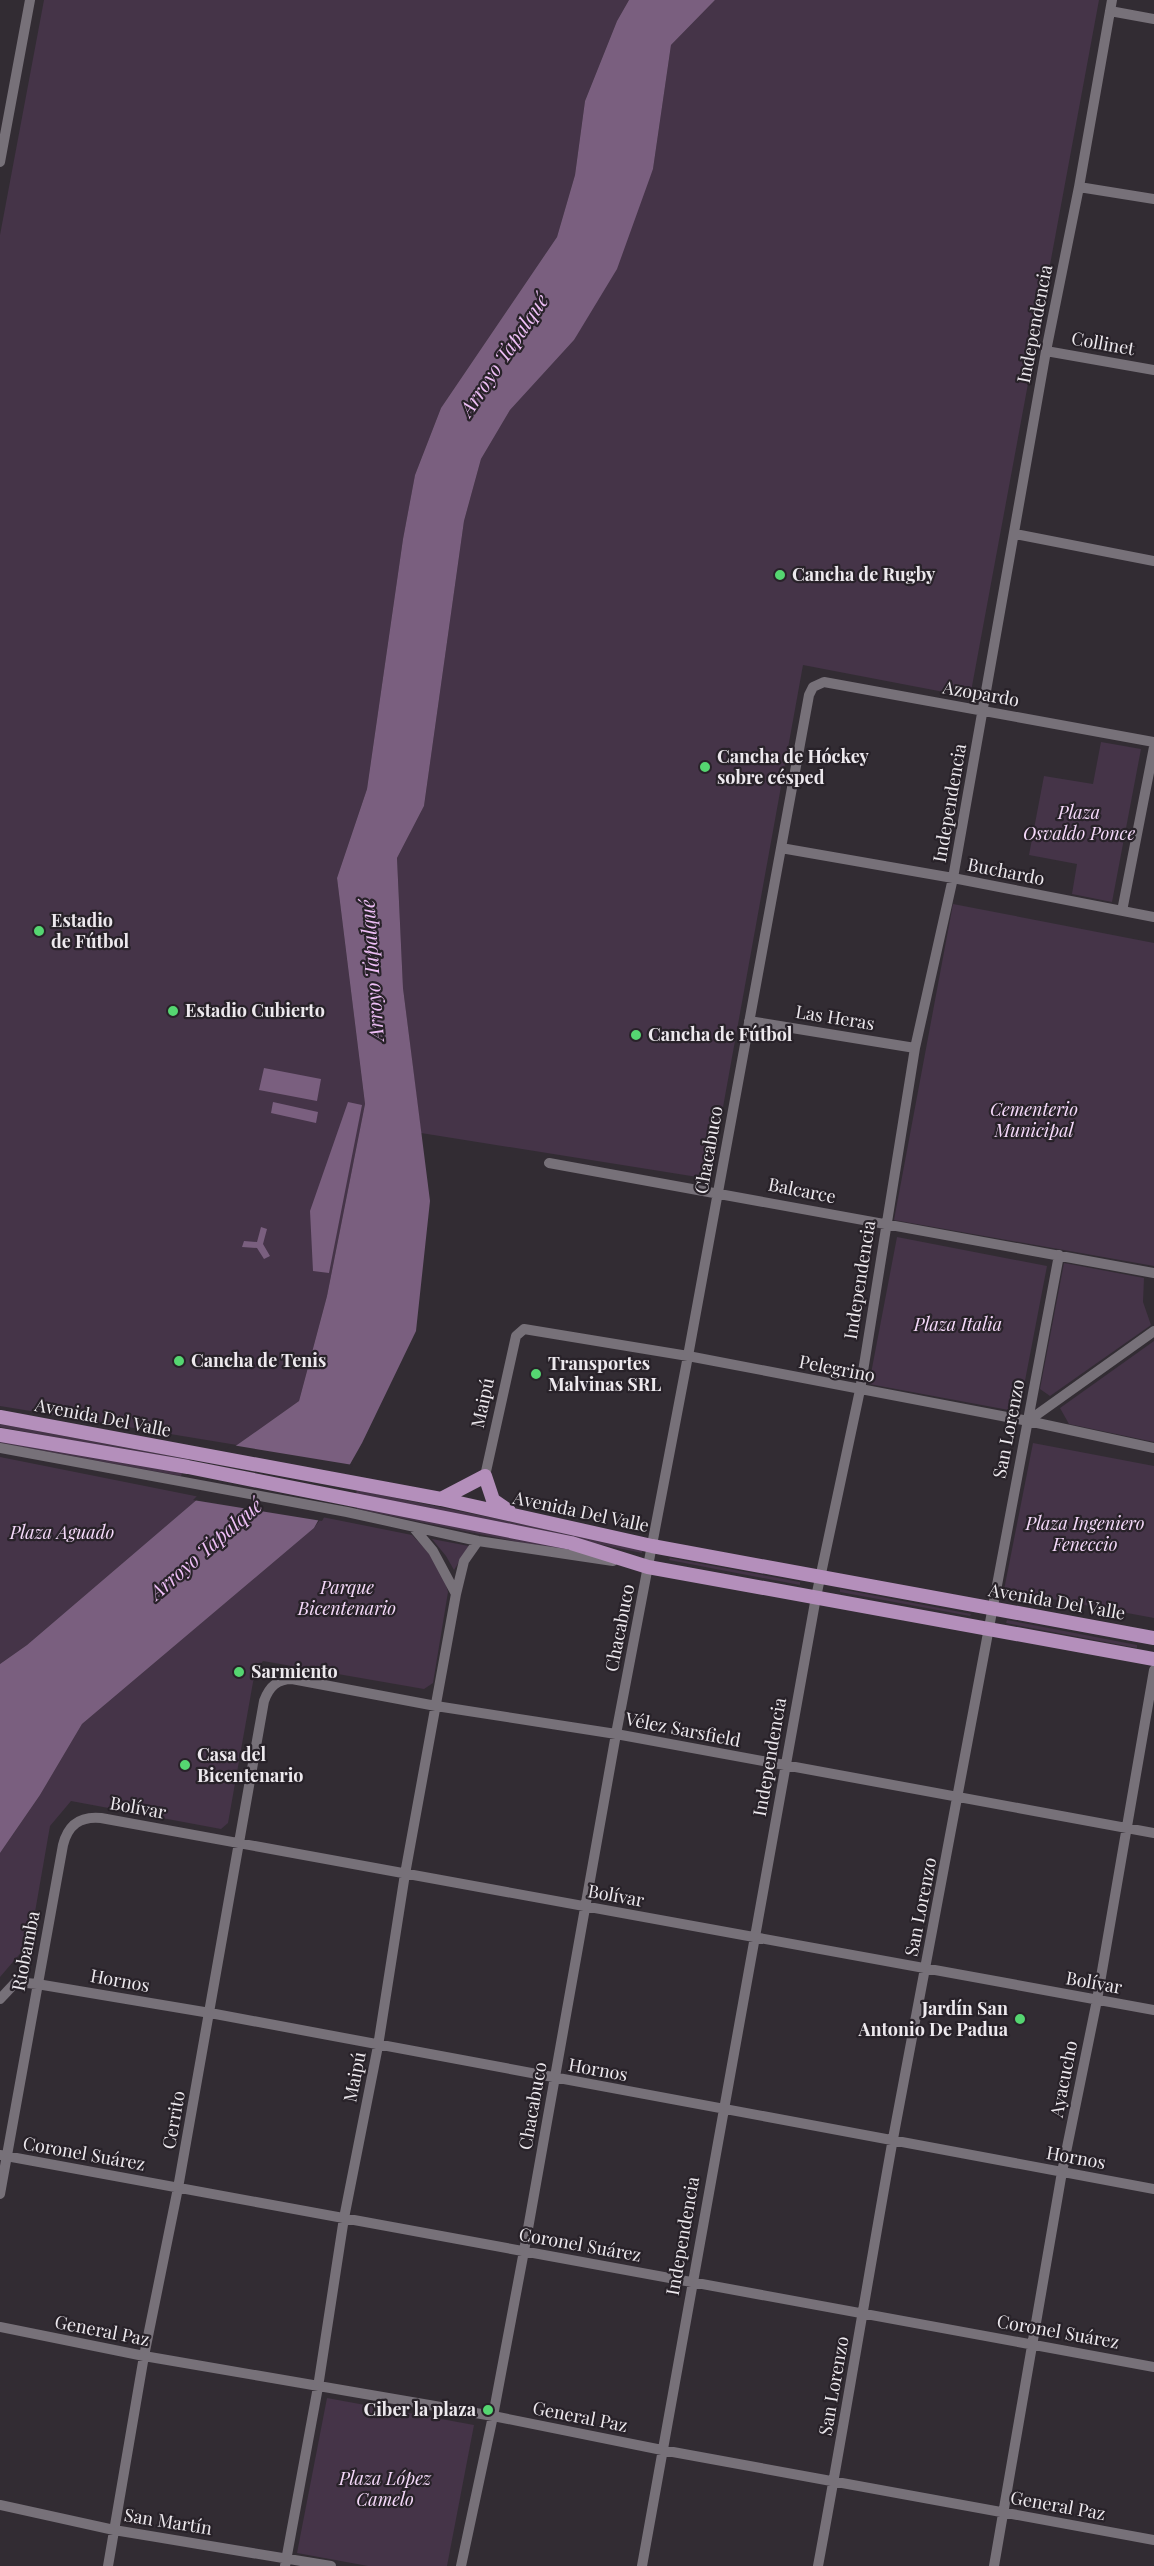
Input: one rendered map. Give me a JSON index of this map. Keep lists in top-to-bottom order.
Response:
{
  "streets": {
    "main road": ["Avenida Del Valle"],
    "street": [
      "Independencia",
      "Collinet",
      "Azopardo",
      "Buchardo",
      "Las Heras",
      "Chacabuco",
      "Balcarce",
      "Pelegrino",
      "Maipú",
      "San Lorenzo",
      "Vélez Sarsfield",
      "Bolívar",
      "Riobamba",
      "Hornos",
      "Ayacucho",
      "Cerrito",
      "Coronel Suárez",
      "General Paz",
      "San Martín"
    ]
  },
  "crossings": [
    ["Independencia", "Collinet"],
    ["Independencia", "Azopardo"],
    ["Independencia", "Buchardo"],
    ["Independencia", "Las Heras"],
    ["Independencia", "Balcarce"],
    ["Independencia", "Pelegrino"],
    ["Independencia", "Avenida Del Valle"],
    ["Independencia", "Vélez Sarsfield"],
    ["Independencia", "Bolívar"],
    ["Independencia", "Hornos"],
    ["Independencia", "Coronel Suárez"],
    ["Independencia", "General Paz"],
    ["Azopardo", "Chacabuco"],
    ["Buchardo", "Chacabuco"],
    ["Las Heras", "Chacabuco"],
    ["Chacabuco", "Balcarce"],
    ["Chacabuco", "Pelegrino"],
    ["Chacabuco", "Avenida Del Valle"],
    ["Chacabuco", "Vélez Sarsfield"],
    ["Chacabuco", "Bolívar"],
    ["Chacabuco", "Hornos"],
    ["Chacabuco", "Coronel Suárez"],
    ["Chacabuco", "General Paz"],
    ["Balcarce", "San Lorenzo"],
    ["Pelegrino", "Maipú"],
    ["Pelegrino", "San Lorenzo"],
    ["Maipú", "Avenida Del Valle"],
    ["Maipú", "Vélez Sarsfield"],
    ["Maipú", "Bolívar"],
    ["Maipú", "Hornos"],
    ["Maipú", "Coronel Suárez"],
    ["Maipú", "General Paz"],
    ["Maipú", "San Martín"],
    ["Avenida Del Valle", "San Lorenzo"],
    ["San Lorenzo", "Vélez Sarsfield"],
    ["San Lorenzo", "Bolívar"],
    ["San Lorenzo", "Hornos"],
    ["San Lorenzo", "Coronel Suárez"],
    ["San Lorenzo", "General Paz"],
    ["Vélez Sarsfield", "Ayacucho"],
    ["Vélez Sarsfield", "Cerrito"],
    ["Bolívar", "Riobamba"],
    ["Bolívar", "Ayacucho"],
    ["Bolívar", "Cerrito"],
    ["Riobamba", "Hornos"],
    ["Riobamba", "Coronel Suárez"],
    ["Hornos", "Ayacucho"],
    ["Hornos", "Cerrito"],
    ["Ayacucho", "Coronel Suárez"],
    ["Ayacucho", "General Paz"],
    ["Cerrito", "Coronel Suárez"],
    ["Cerrito", "General Paz"],
    ["Cerrito", "San Martín"]
  ],
  "water": ["Arroyo Tapalqué"],
  "parks": [
    "Plaza Osvaldo Ponce",
    "Cementerio Municipal",
    "Plaza Italia",
    "Plaza Ingeniero Feneccio",
    "Plaza Aguado",
    "Parque Bicentenario",
    "Plaza López Camelo"
  ],
  "places": [
    "Cancha de Rugby",
    "Cancha de Hóckey sobre césped",
    "Estadio de Fútbol",
    "Estadio Cubierto",
    "Cancha de Fútbol",
    "Cancha de Tenis",
    "Transportes Malvinas SRL",
    "Sarmiento",
    "Casa del Bicentenario",
    "Jardín San Antonio De Padua",
    "Ciber la plaza"
  ]
}
